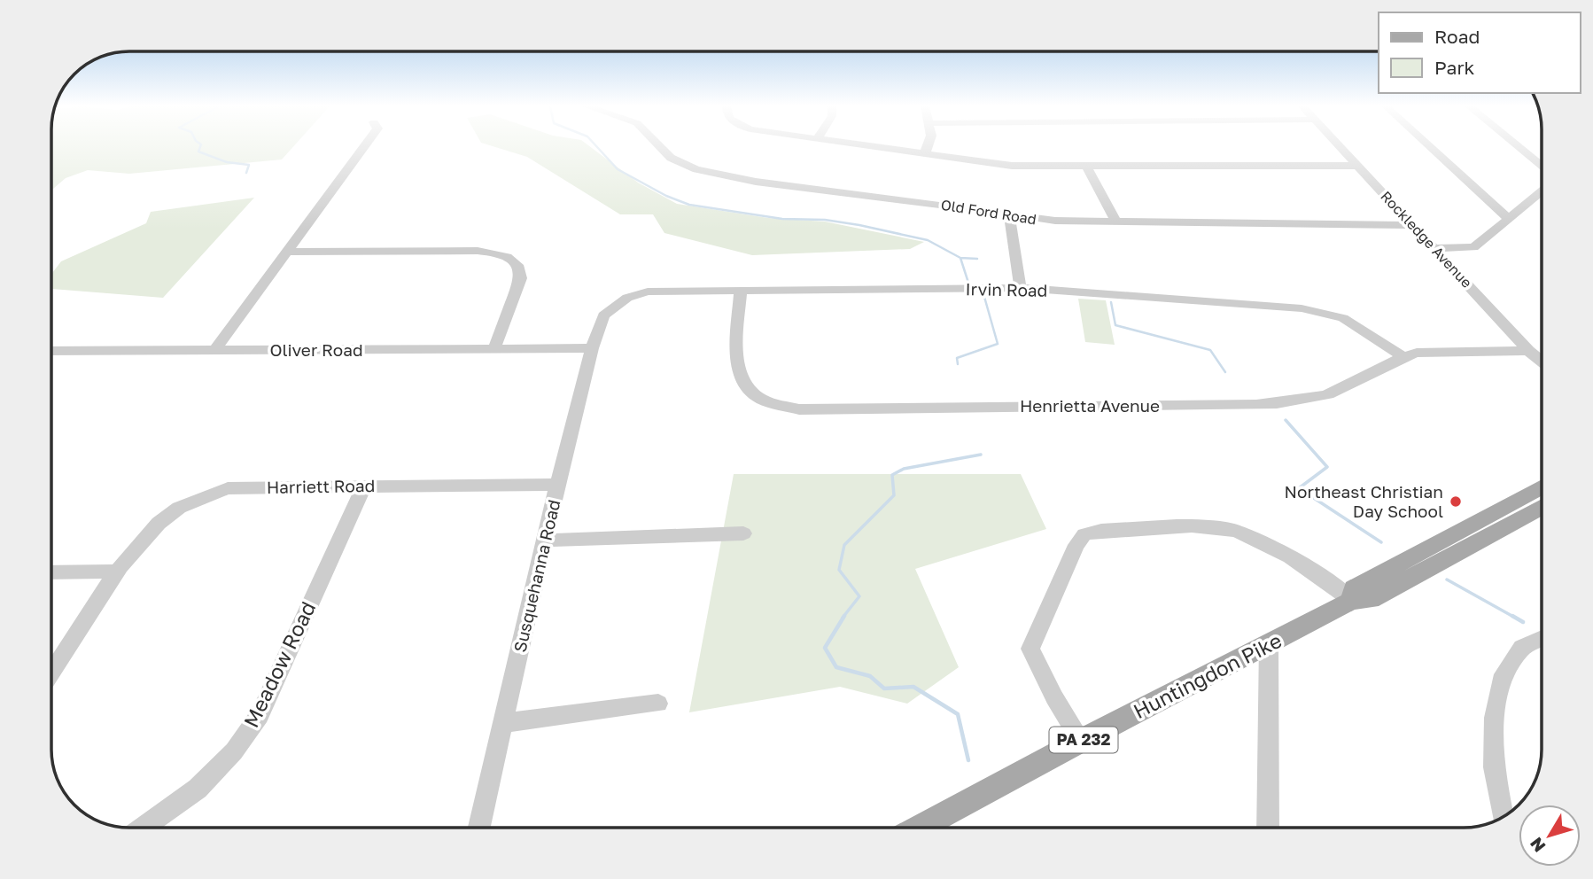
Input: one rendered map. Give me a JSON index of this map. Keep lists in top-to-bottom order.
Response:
{
  "streets": {
    "main road": ["Huntingdon Pike", "PA 232"],
    "street": [
      "Old Ford Road",
      "Rockledge Avenue",
      "Irvin Road",
      "Oliver Road",
      "Henrietta Avenue",
      "Harriett Road",
      "Susquehanna Road",
      "Meadow Road"
    ]
  },
  "crossings": [
    ["Old Ford Road", "Rockledge Avenue"],
    ["Rockledge Avenue", "Henrietta Avenue"],
    ["Irvin Road", "Henrietta Avenue"],
    ["Irvin Road", "Susquehanna Road"],
    ["Oliver Road", "Susquehanna Road"],
    ["Harriett Road", "Susquehanna Road"],
    ["Harriett Road", "Meadow Road"]
  ],
  "places": ["Northeast Christian Day School"],
  "legend": ["Road", "Park"],
  "north": "bottom left"
}
